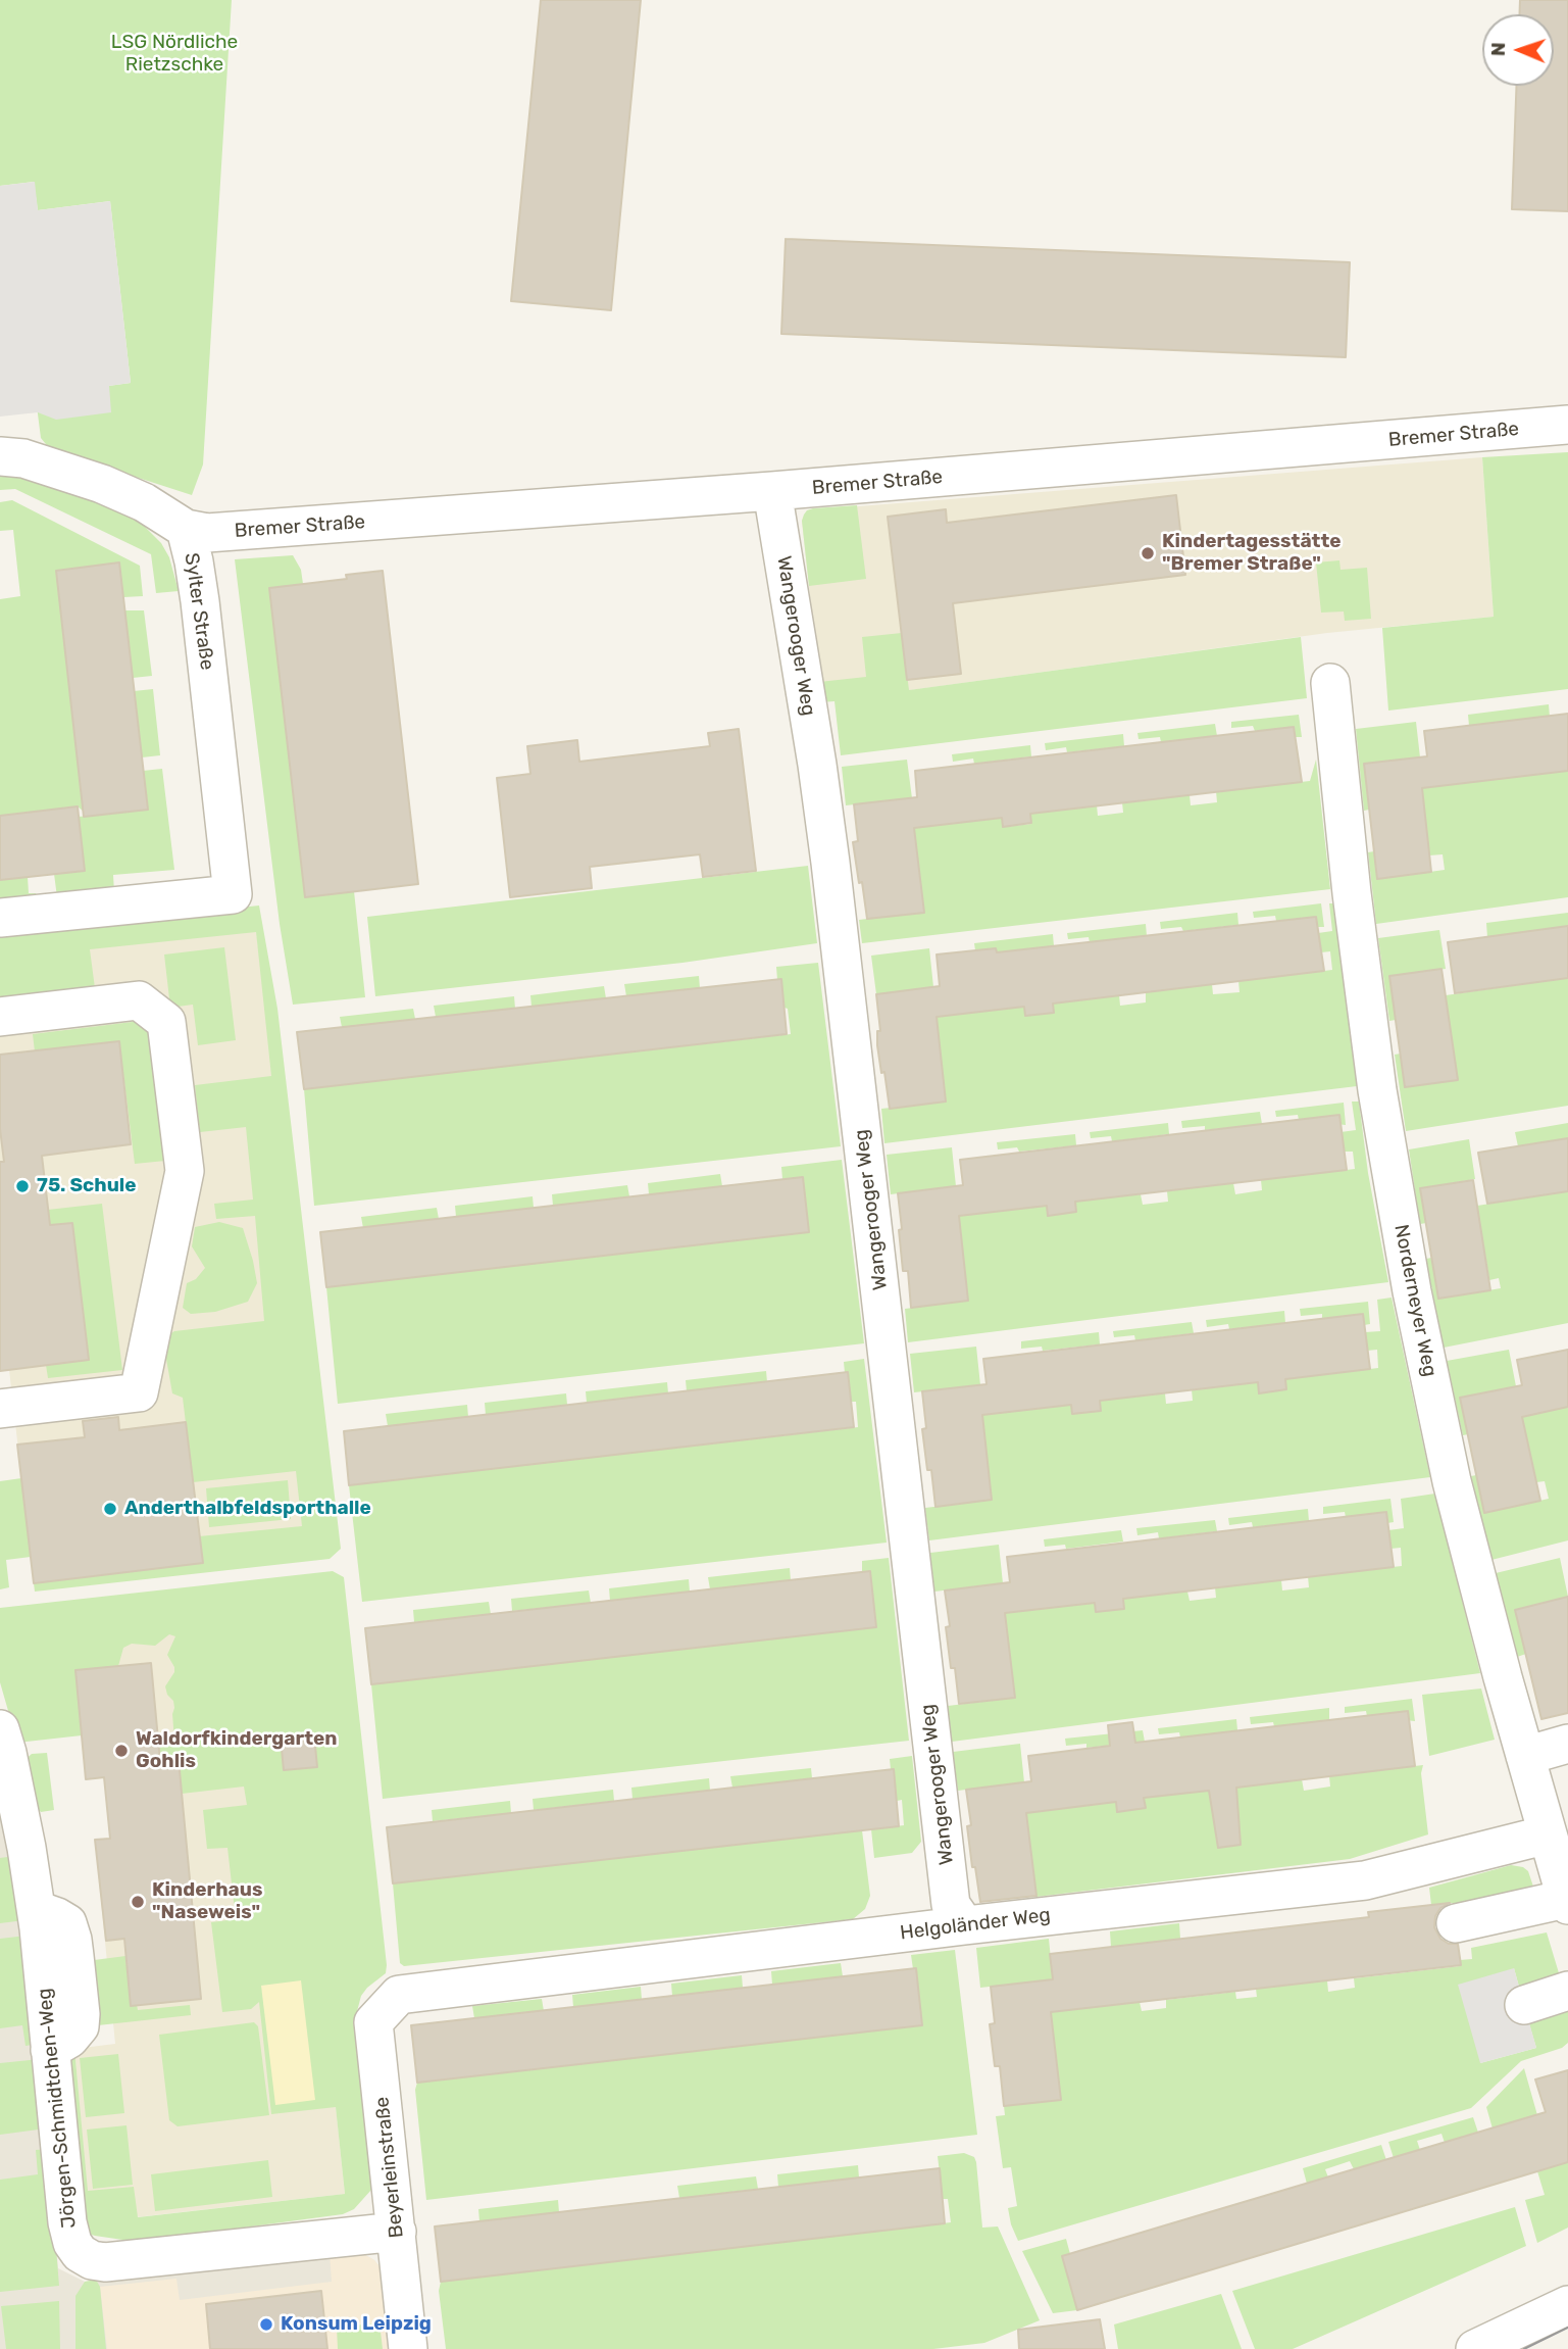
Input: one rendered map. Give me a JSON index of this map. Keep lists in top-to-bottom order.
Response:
{
  "streets": {
    "street": [
      "Bremer Straße",
      "Sylter Straße",
      "Wangerooger Weg",
      "Norderneyer Weg",
      "Helgoländer Weg",
      "Jörgen-Schmidtchen-Weg",
      "Beyerleinstraße"
    ]
  },
  "crossings": [
    ["Bremer Straße", "Sylter Straße"],
    ["Bremer Straße", "Wangerooger Weg"],
    ["Wangerooger Weg", "Helgoländer Weg"],
    ["Norderneyer Weg", "Helgoländer Weg"],
    ["Helgoländer Weg", "Beyerleinstraße"],
    ["Jörgen-Schmidtchen-Weg", "Beyerleinstraße"]
  ],
  "parks": ["LSG Nördliche Rietzschke"],
  "places": [
    "Kindertagesstätte \"Bremer Straße\"",
    "75. Schule",
    "Anderthalbfeldsporthalle",
    "Waldorfkindergarten Gohlis",
    "Kinderhaus \"Naseweis\"",
    "Konsum Leipzig"
  ],
  "north": "left"
}
